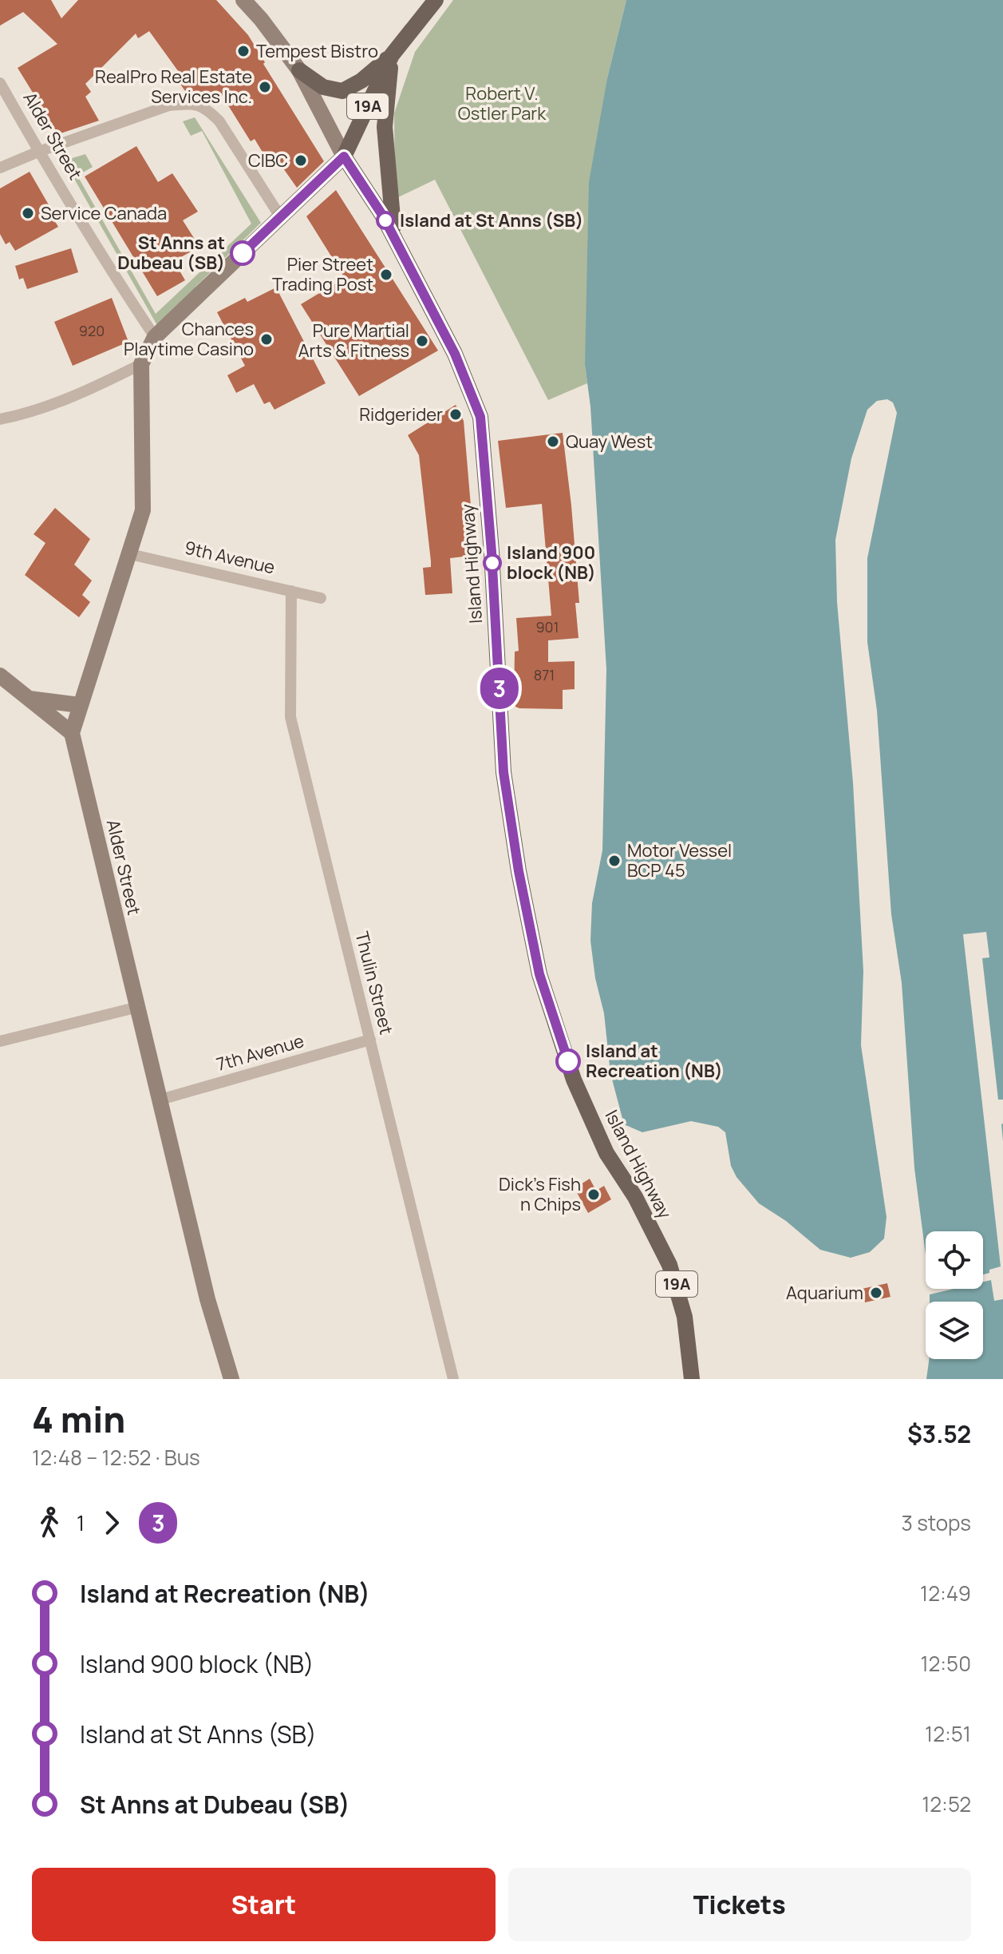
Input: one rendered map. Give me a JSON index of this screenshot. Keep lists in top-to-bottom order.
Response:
{
  "streets": {
    "main road": ["19A", "Island Highway"],
    "street": [
      "Alder Street",
      "9th Avenue",
      "Thulin Street",
      "7th Avenue"
    ]
  },
  "crossings": [
    ["19A", "Island Highway"],
    ["Alder Street", "9th Avenue"],
    ["Alder Street", "7th Avenue"],
    ["9th Avenue", "Thulin Street"],
    ["Thulin Street", "7th Avenue"]
  ],
  "parks": ["Robert V. Ostler Park"],
  "places": [
    "Tempest Bistro",
    "RealPro Real Estate Services Inc.",
    "CIBC",
    "Service Canada",
    "Island at St Anns (SB)",
    "St Anns at Dubeau (SB)",
    "Pier Street Trading Post",
    "Chances Playtime Casino",
    "Pure Martial Arts & Fitness",
    "Ridgerider",
    "Quay West",
    "Island 900 block (NB)",
    "Motor Vessel BCP 45",
    "Island at Recreation (NB)",
    "Dick's Fish n Chips",
    "Aquarium"
  ],
  "lines": ["bus line 3"],
  "house_numbers": ["920", "901", "871"],
  "page": {
    "on_map": "3",
    "heading": ["4 min", "12:48 – 12:52 · Bus", "$3.52"],
    "legs": ["1", "3", "3 stops"],
    "list": [
      {
        "name": "Island at Recreation (NB)",
        "value": "12:49"
      },
      {
        "name": "Island 900 block (NB)",
        "value": "12:50"
      },
      {
        "name": "Island at St Anns (SB)",
        "value": "12:51"
      },
      {
        "name": "St Anns at Dubeau (SB)",
        "value": "12:52"
      }
    ],
    "buttons": ["Start", "Tickets"]
  }
}
